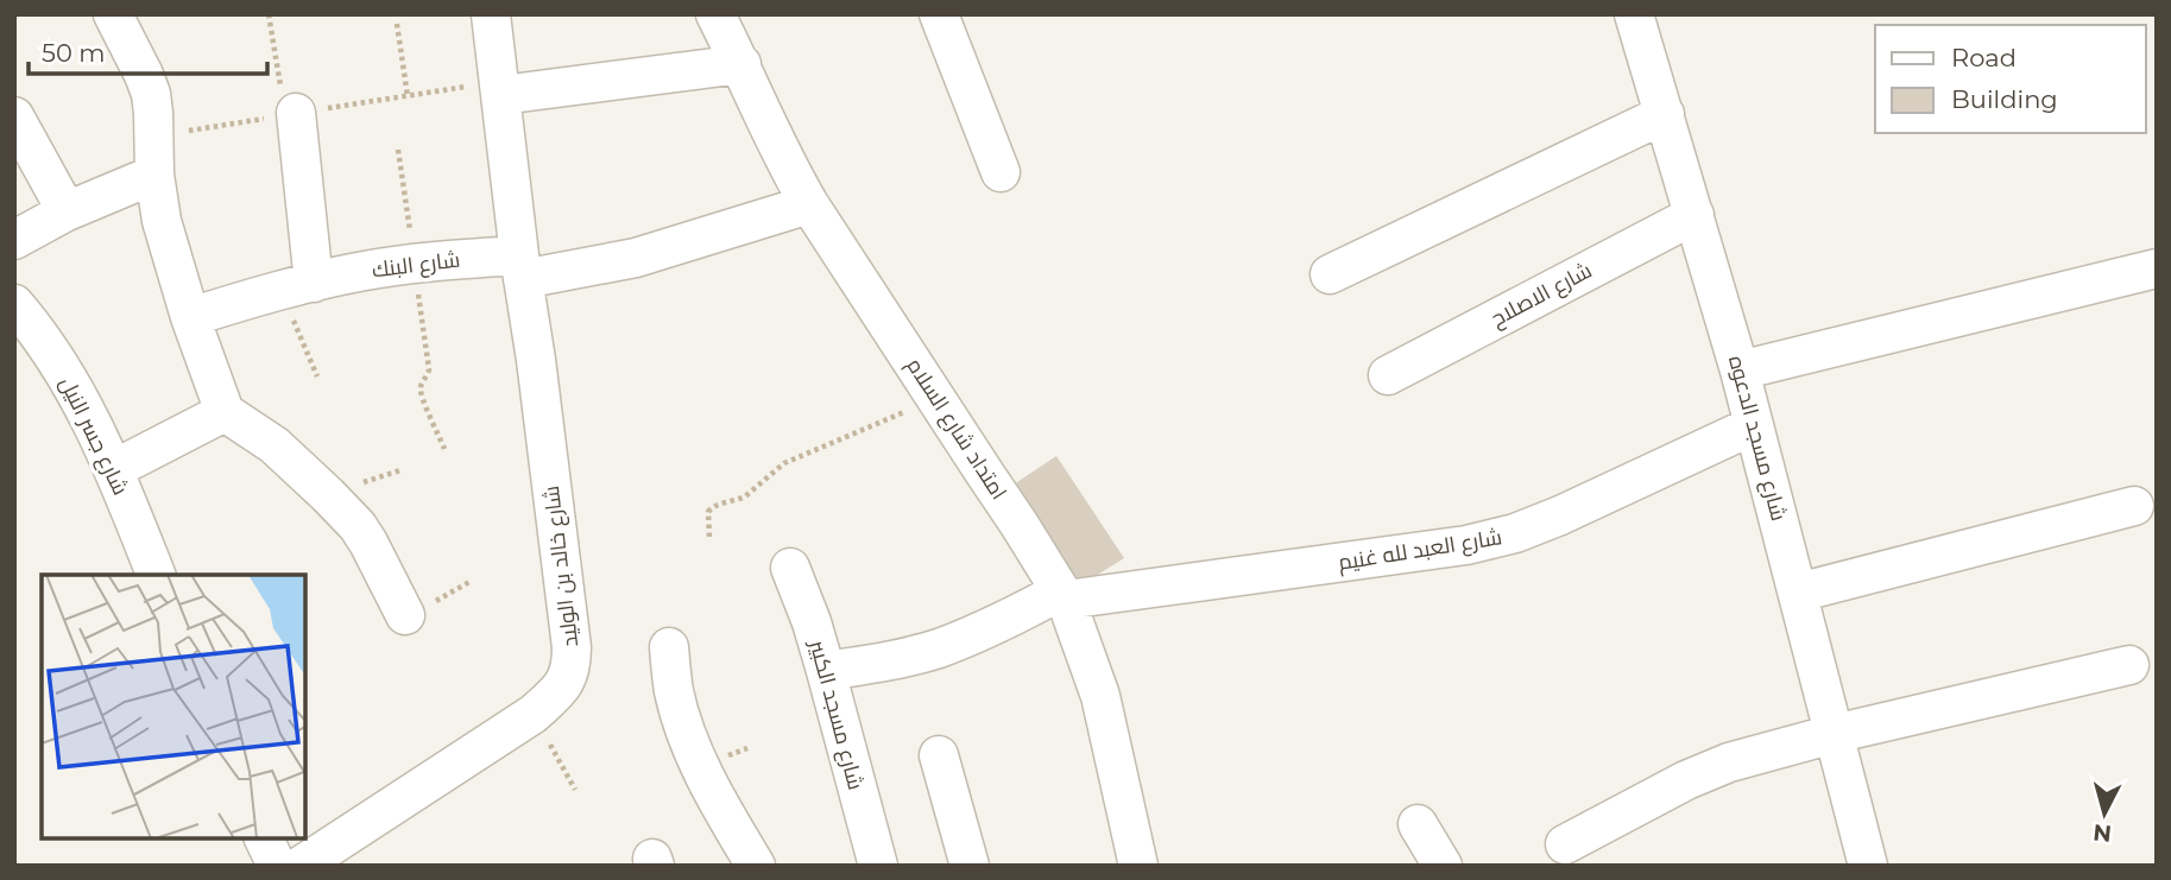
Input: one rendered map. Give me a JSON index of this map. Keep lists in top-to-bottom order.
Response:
{
  "streets": {
    "street": [
      "شارع البنك",
      "شارع الاصلاح",
      "امتداد شارع السلام",
      "شارع جسر النيل",
      "شارع مسجد الدعوه",
      "شارع العبد لله غنيم",
      "شارع خالد بن الوليد",
      "شارع مسجد الكبير"
    ]
  },
  "crossings": [
    ["شارع البنك", "شارع خالد بن الوليد"],
    ["شارع الاصلاح", "شارع مسجد الدعوه"],
    ["امتداد شارع السلام", "شارع العبد لله غنيم"],
    ["شارع مسجد الدعوه", "شارع العبد لله غنيم"]
  ],
  "legend": ["Road", "Building"],
  "scale_bar": "50 m",
  "north": "bottom"
}
